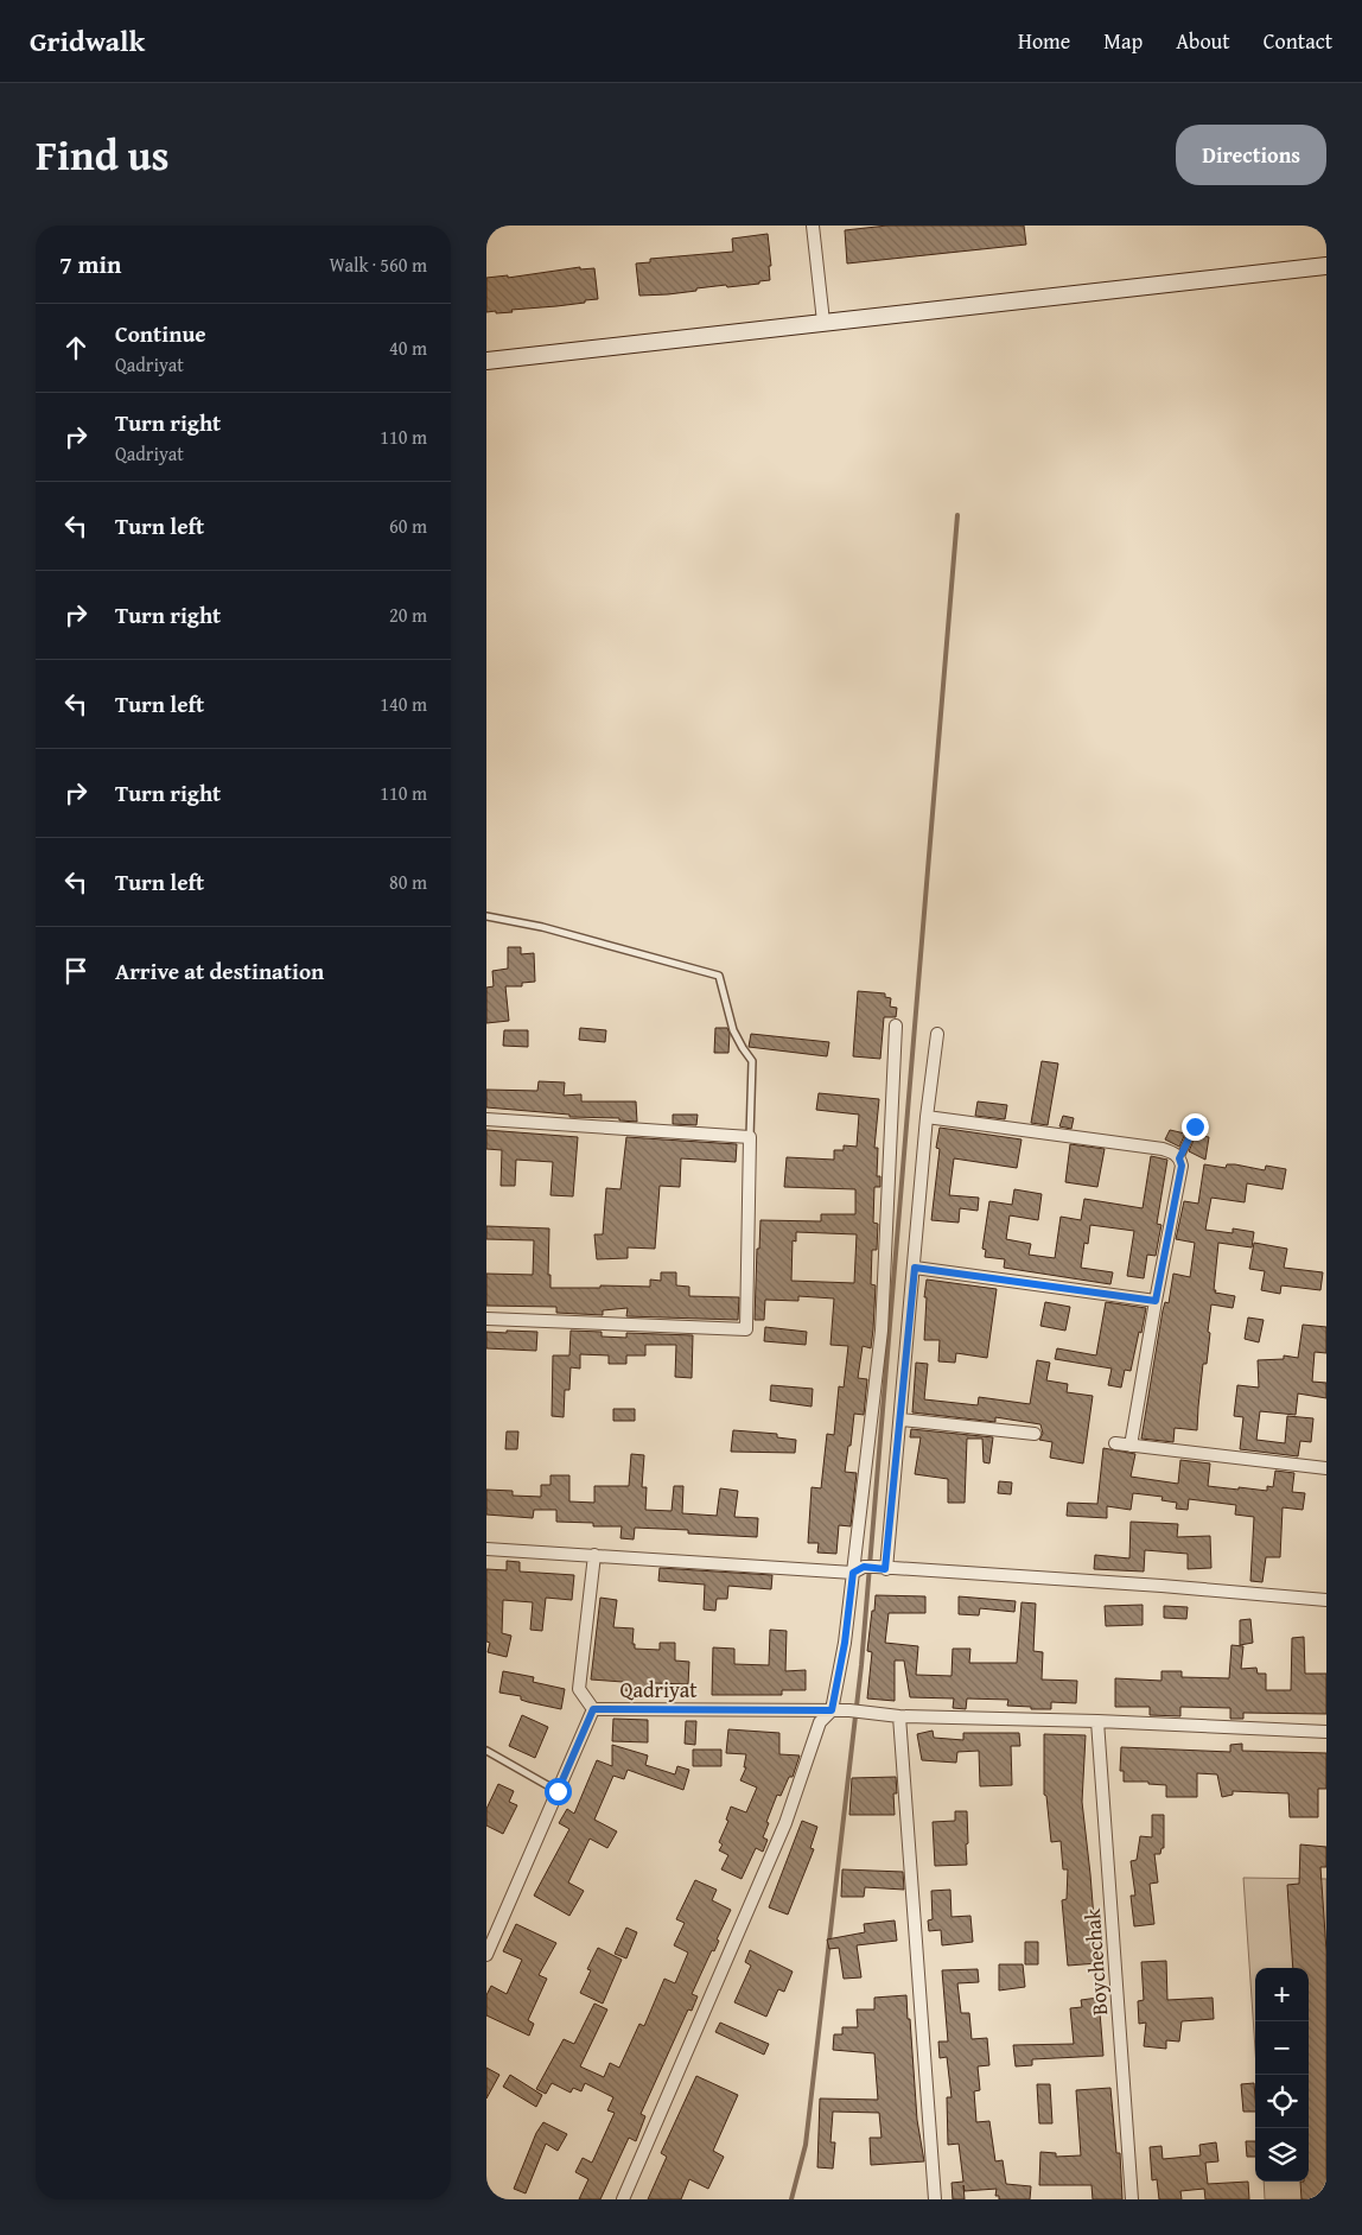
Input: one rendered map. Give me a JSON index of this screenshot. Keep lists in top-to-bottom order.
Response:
{
  "streets": {
    "street": ["Qadriyat", "Boychechak"]
  },
  "crossings": [
    ["Qadriyat", "Boychechak"]
  ],
  "page": {
    "header": "Gridwalk",
    "nav": [
      "Home",
      "Map",
      "About",
      "Contact"
    ],
    "title": "Find us",
    "buttons": "Directions",
    "heading": ["7 min", "Walk · 560 m"],
    "list": [
      ["Continue", "Qadriyat", "40 m"],
      ["Turn right", "Qadriyat", "110 m"],
      ["Turn left", "60 m"],
      ["Turn right", "20 m"],
      ["Turn left", "140 m"],
      ["Turn right", "110 m"],
      ["Turn left", "80 m"],
      "Arrive at destination"
    ],
    "map_buttons": ["+", "−"]
  }
}
